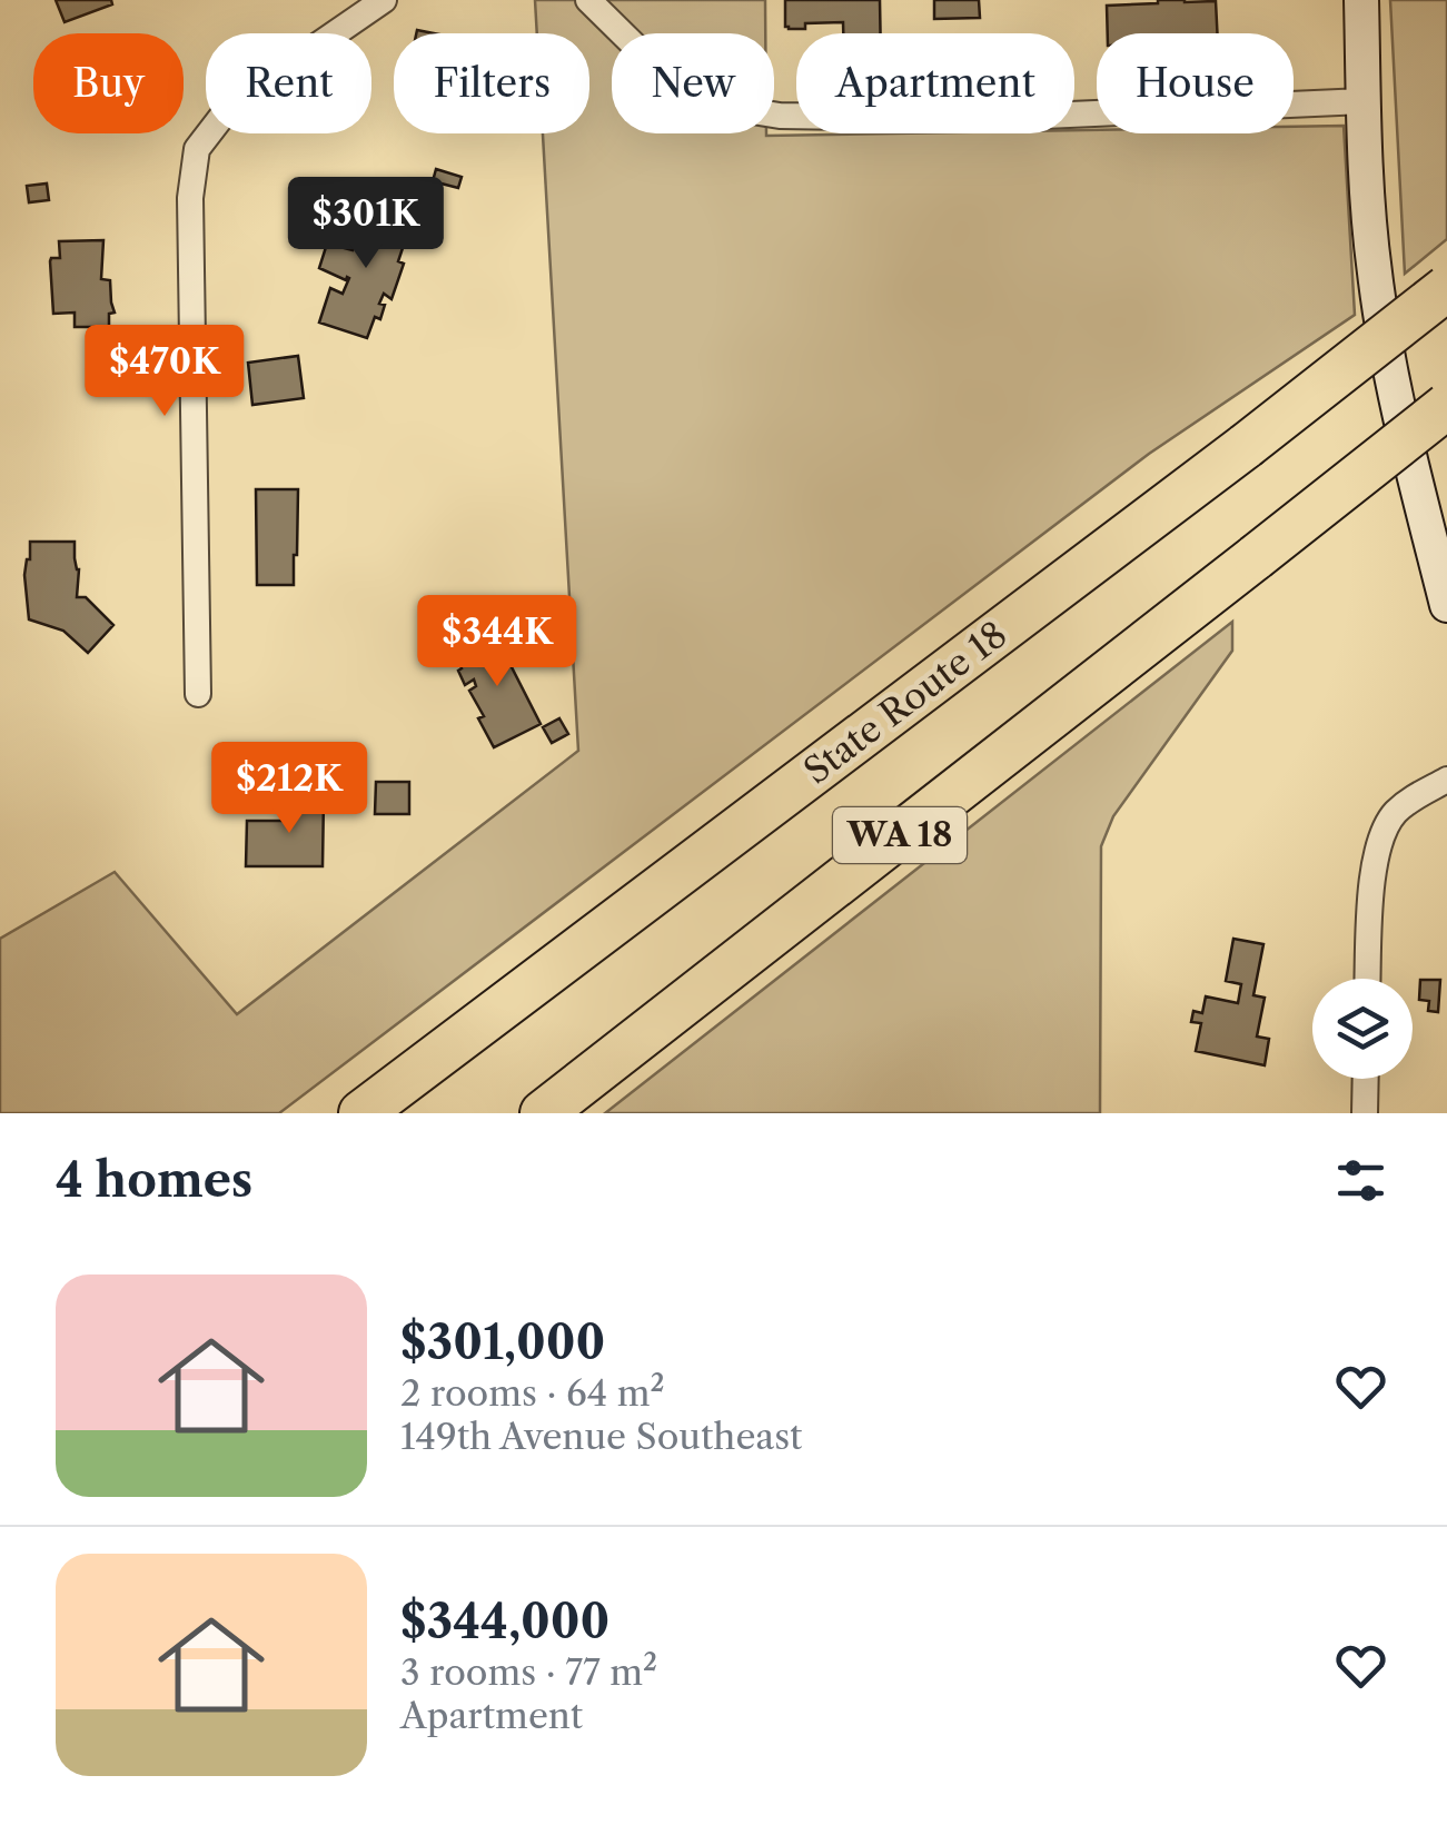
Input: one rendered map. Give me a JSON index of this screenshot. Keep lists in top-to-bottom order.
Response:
{
  "streets": {
    "highway": ["State Route 18", "WA 18"]
  },
  "page": {
    "chip": [
      "Buy",
      "Rent",
      "Filters",
      "New",
      "Apartment",
      "House"
    ],
    "price": [
      "$301K",
      "$470K",
      "$344K",
      "$212K"
    ],
    "heading": "4 homes",
    "list": [
      {
        "name": "$301,000",
        "note": "2 rooms · 64 m² · 149th Avenue Southeast"
      },
      {
        "name": "$344,000",
        "note": "3 rooms · 77 m² · Apartment"
      }
    ]
  }
}
